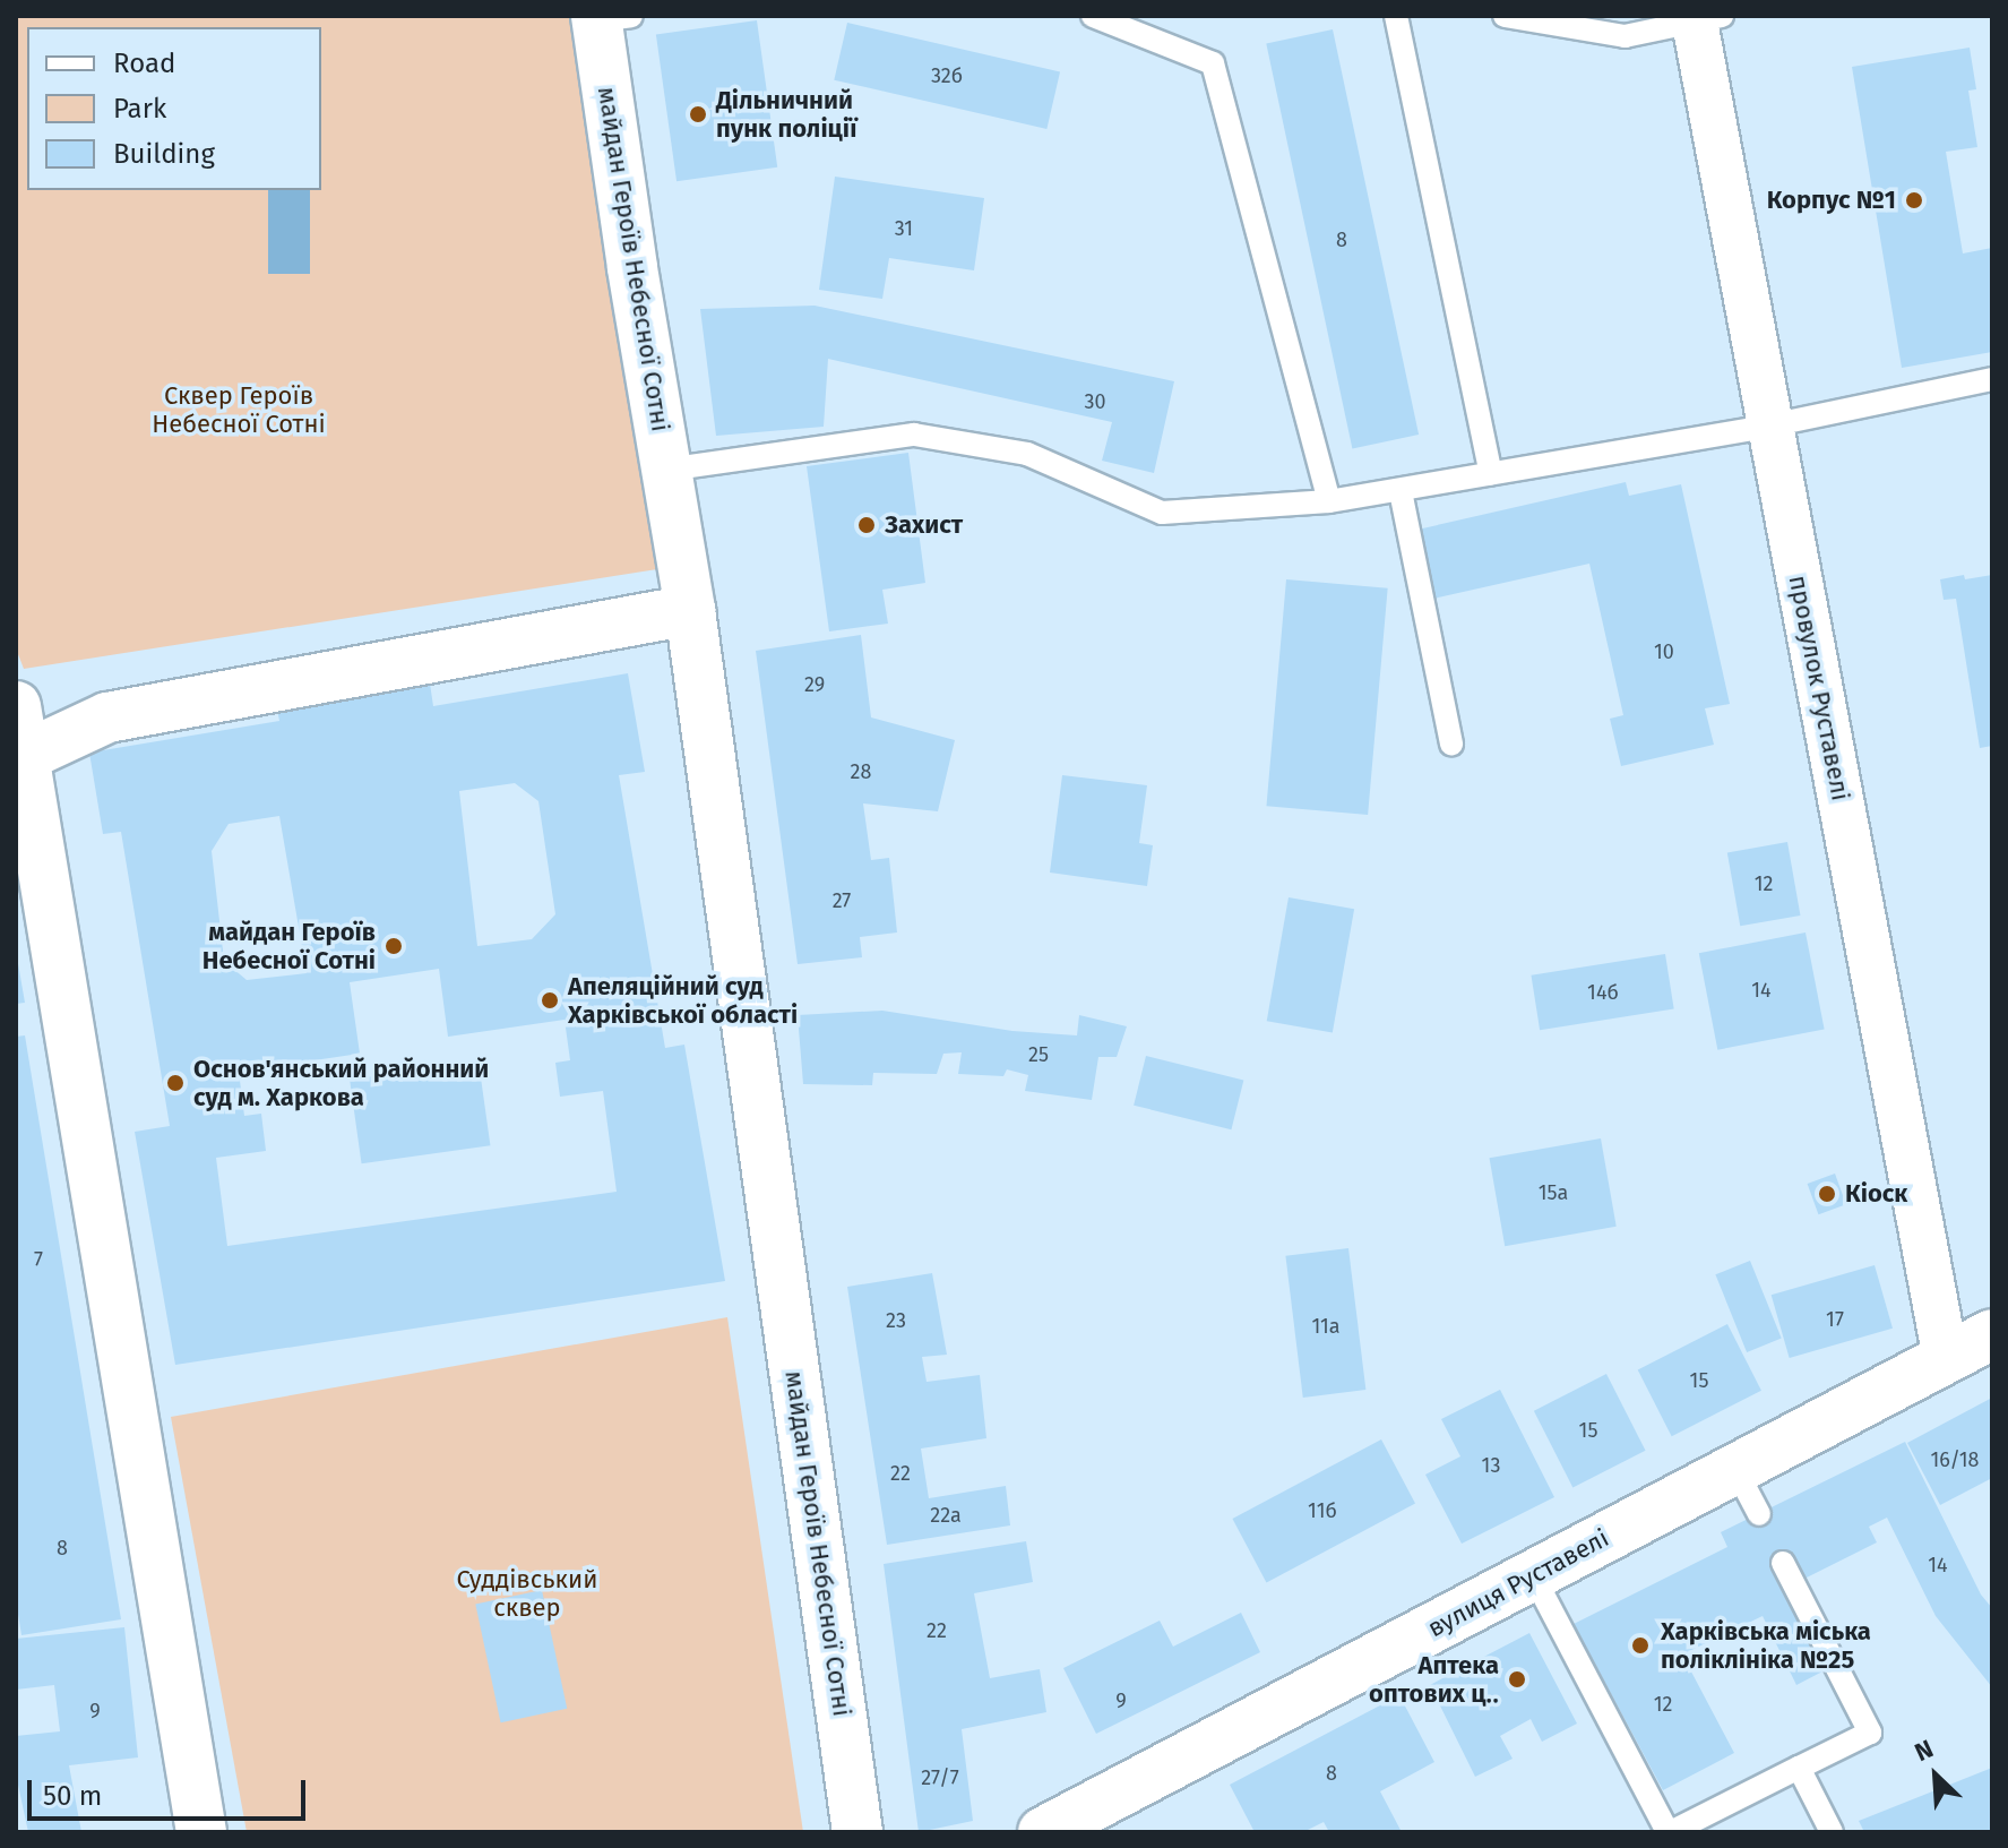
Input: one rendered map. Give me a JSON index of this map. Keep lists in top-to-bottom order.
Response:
{
  "streets": {
    "main road": ["майдан Героїв Небесної Сотні", "вулиця Руставелі"],
    "street": ["провулок Руставелі"]
  },
  "crossings": [
    ["провулок Руставелі", "вулиця Руставелі"]
  ],
  "parks": ["Сквер Героїв Небесної Сотні", "Суддівський сквер"],
  "places": [
    "Дільничний пунк поліції",
    "Корпус №1",
    "Захист",
    "майдан Героїв Небесної Сотні",
    "Апеляційний суд Харківської області",
    "Основ'янський районний суд м. Харкова",
    "Кіоск",
    "Харківська міська поліклініка №25",
    "Аптека оптових ц‥"
  ],
  "house_numbers": [
    "32б",
    "31",
    "8",
    "30",
    "10",
    "29",
    "28",
    "12",
    "27",
    "14",
    "14б",
    "25",
    "15а",
    "7",
    "17",
    "23",
    "11а",
    "15",
    "15",
    "16/18",
    "13",
    "22",
    "11б",
    "22а",
    "8",
    "14",
    "22",
    "9",
    "12",
    "9",
    "8",
    "27/7"
  ],
  "legend": ["Road", "Park", "Building"],
  "scale_bar": "50 m",
  "north": "top left"
}
